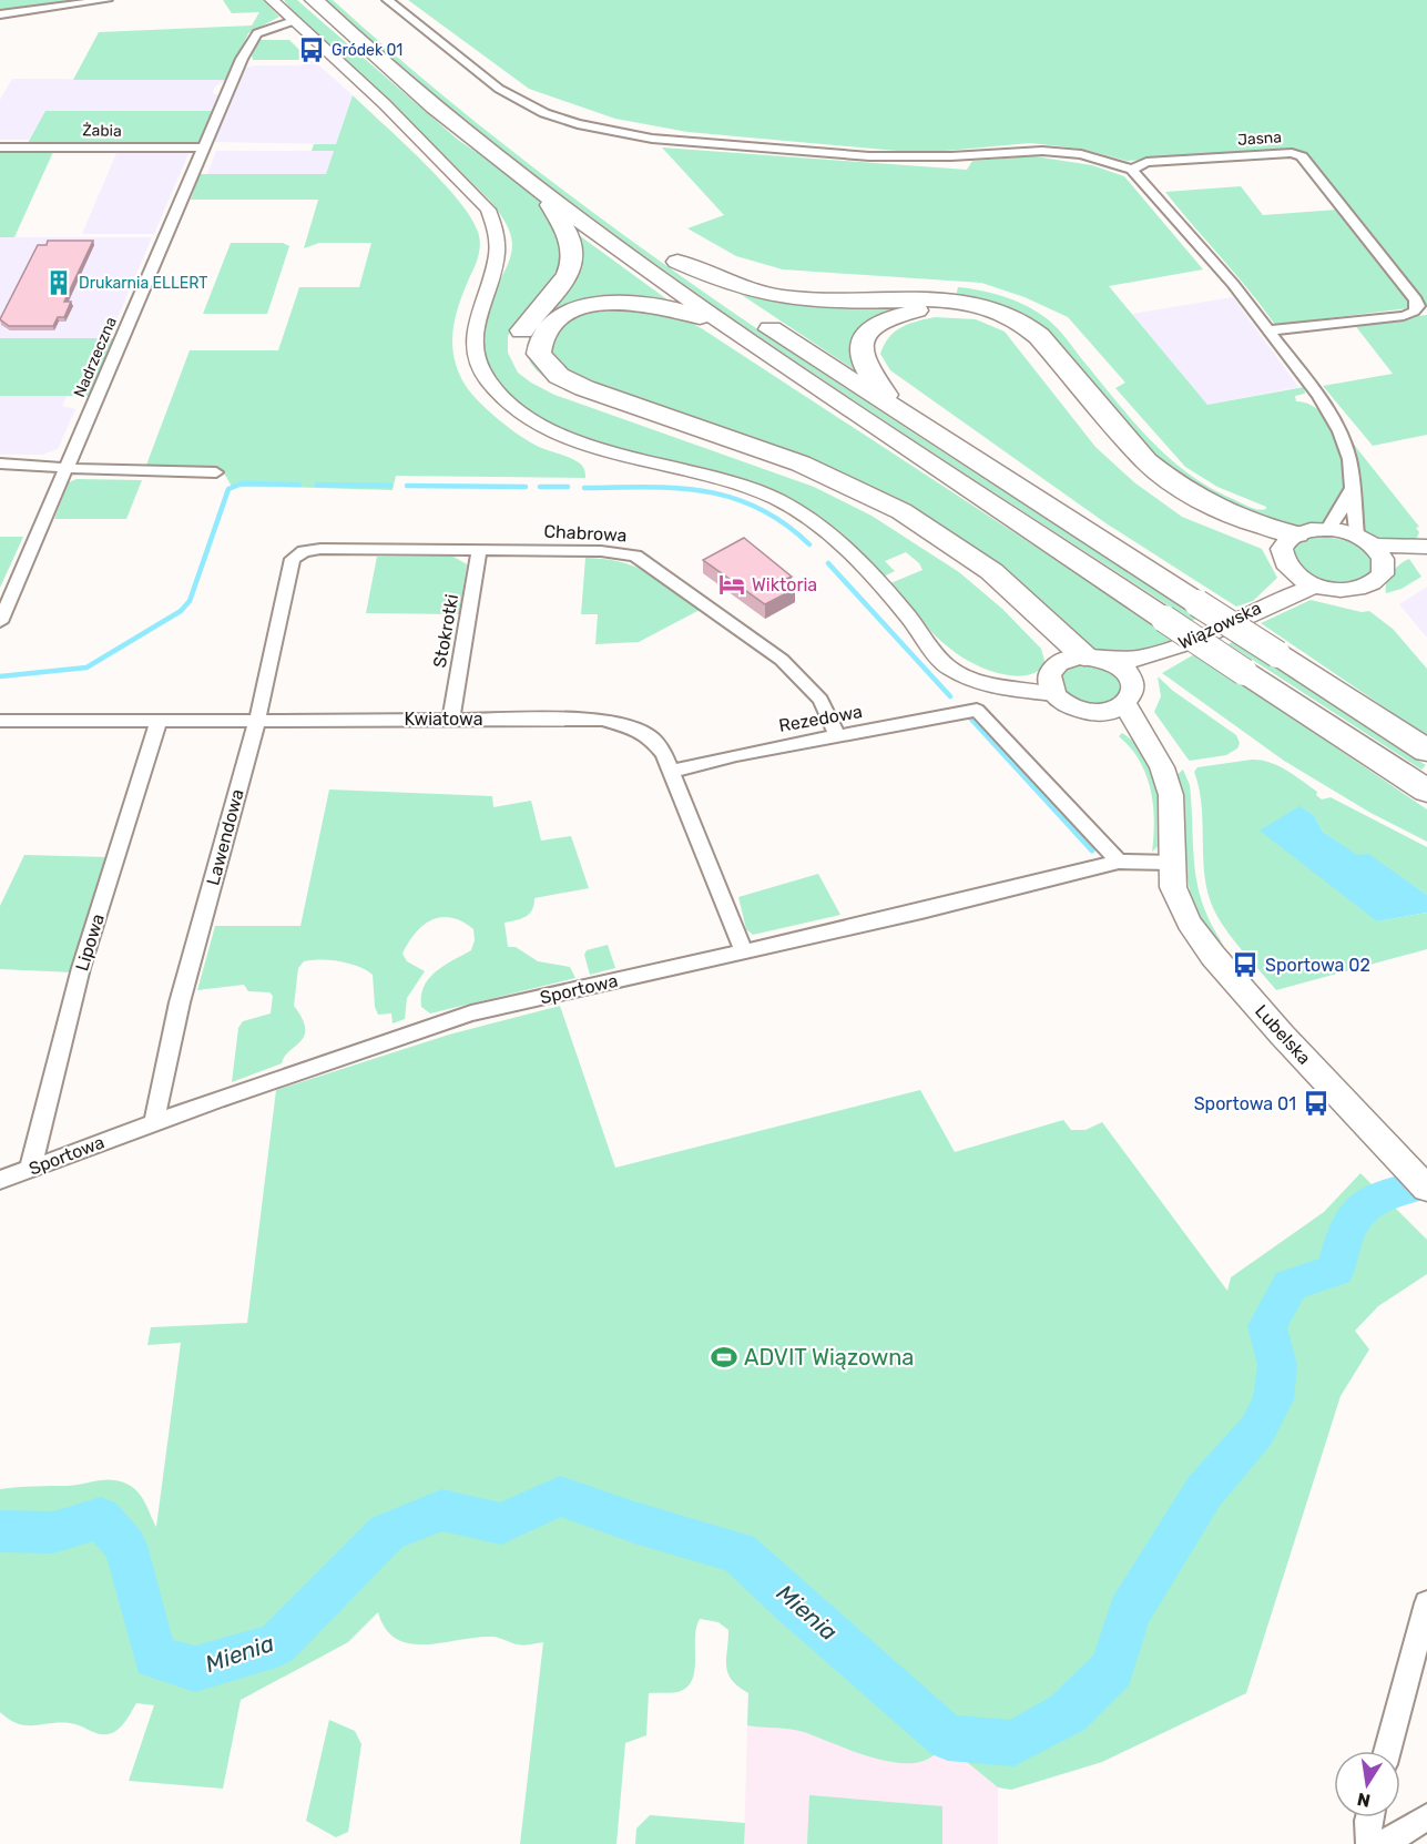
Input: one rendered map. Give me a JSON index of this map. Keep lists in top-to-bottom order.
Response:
{
  "streets": {
    "main road": ["Wiązowska", "Lubelska"],
    "street": [
      "Żabia",
      "Jasna",
      "Nadrzeczna",
      "Chabrowa",
      "Stokrotki",
      "Kwiatowa",
      "Rezedowa",
      "Lawendowa",
      "Lipowa",
      "Sportowa"
    ]
  },
  "crossings": [
    ["Żabia", "Nadrzeczna"],
    ["Chabrowa", "Stokrotki"],
    ["Chabrowa", "Rezedowa"],
    ["Chabrowa", "Lawendowa"],
    ["Wiązowska", "Lubelska"],
    ["Stokrotki", "Kwiatowa"],
    ["Kwiatowa", "Rezedowa"],
    ["Kwiatowa", "Lawendowa"],
    ["Kwiatowa", "Lipowa"],
    ["Kwiatowa", "Sportowa"],
    ["Rezedowa", "Sportowa"],
    ["Lawendowa", "Sportowa"],
    ["Lipowa", "Sportowa"],
    ["Sportowa", "Lubelska"]
  ],
  "water": ["Mienia"],
  "places": {
    "bus stop": ["Gródek 01", "Sportowa 02", "Sportowa 01"],
    "building": ["Drukarnia ELLERT"],
    "hotel": ["Wiktoria"],
    "sports": ["ADVIT Wiązowna"]
  },
  "north": "bottom"
}
